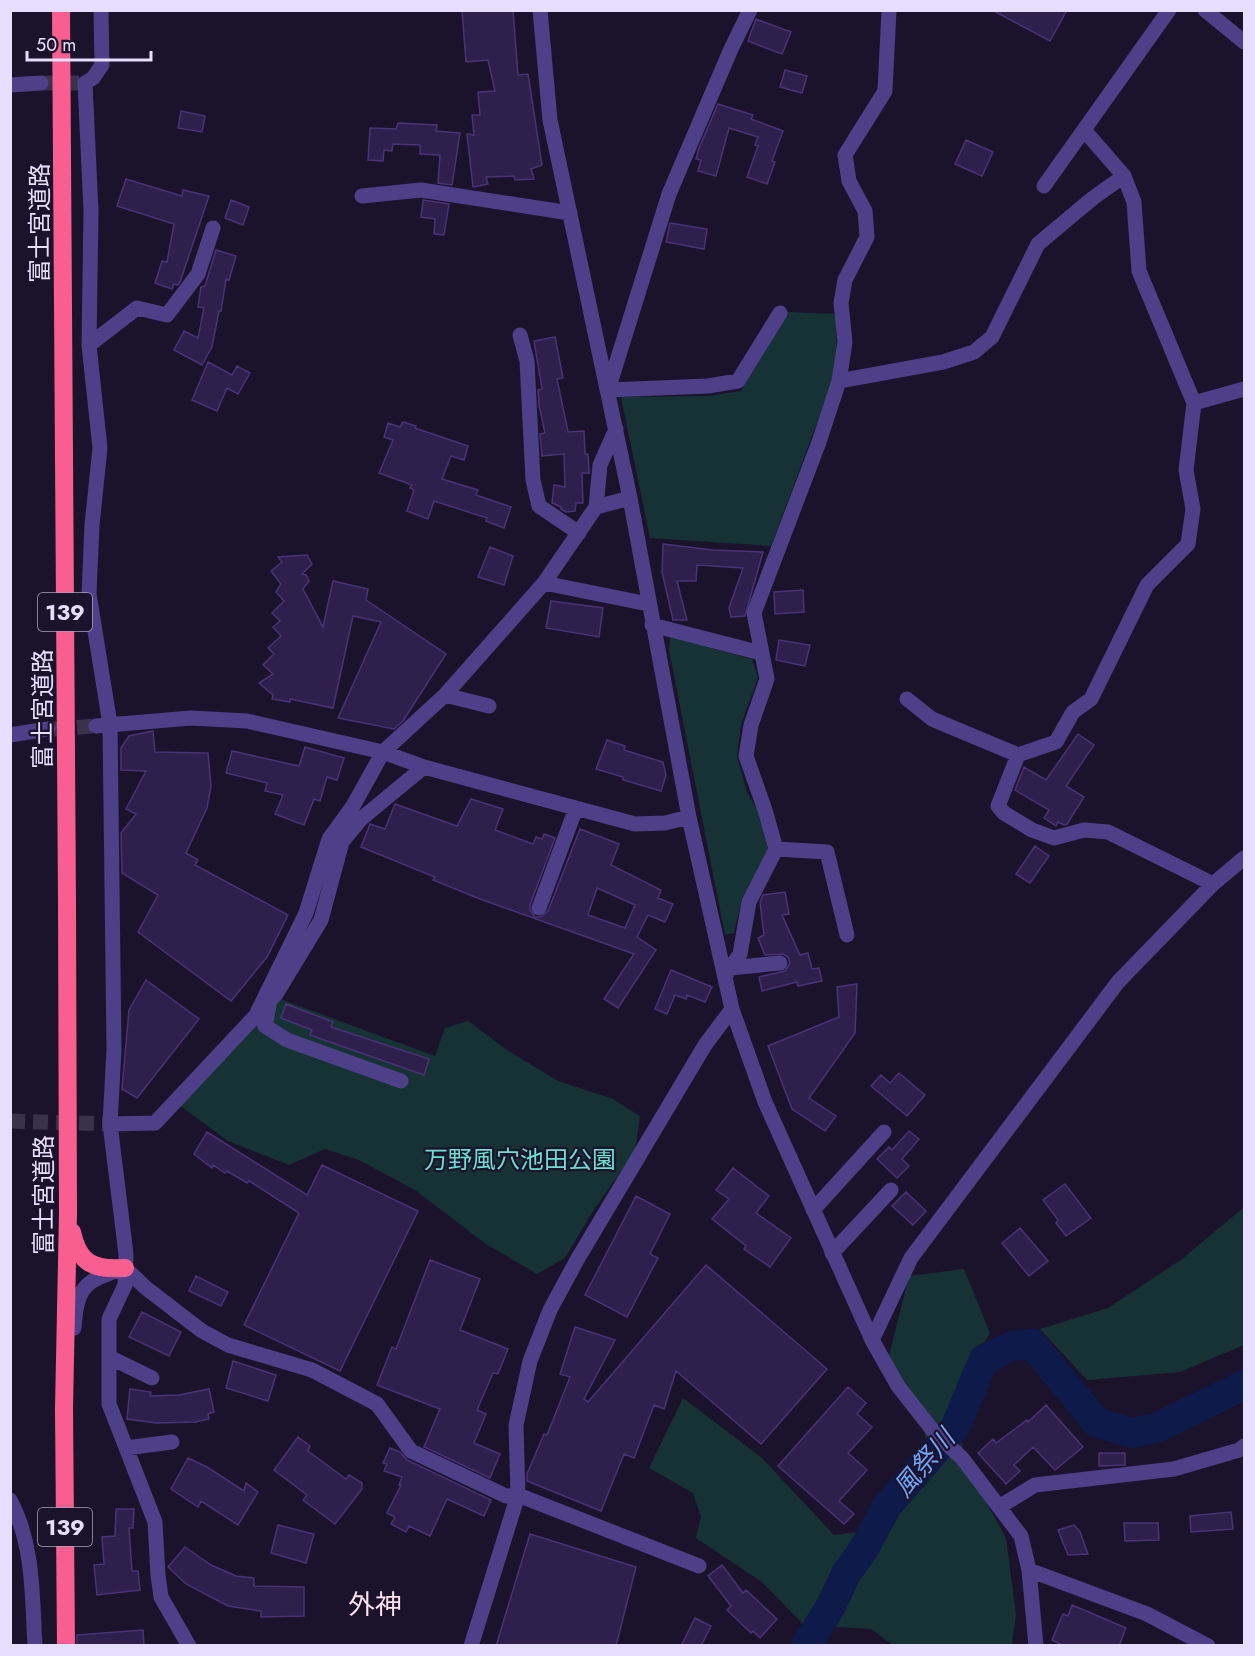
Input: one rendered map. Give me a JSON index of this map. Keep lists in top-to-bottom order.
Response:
{
  "streets": {
    "highway": ["富士宮道路", "139"]
  },
  "crossings": [
    ["富士宮道路", "139"]
  ],
  "districts": ["外神"],
  "water": ["風祭川"],
  "parks": ["万野風穴池田公園"],
  "scale_bar": "50 m"
}
